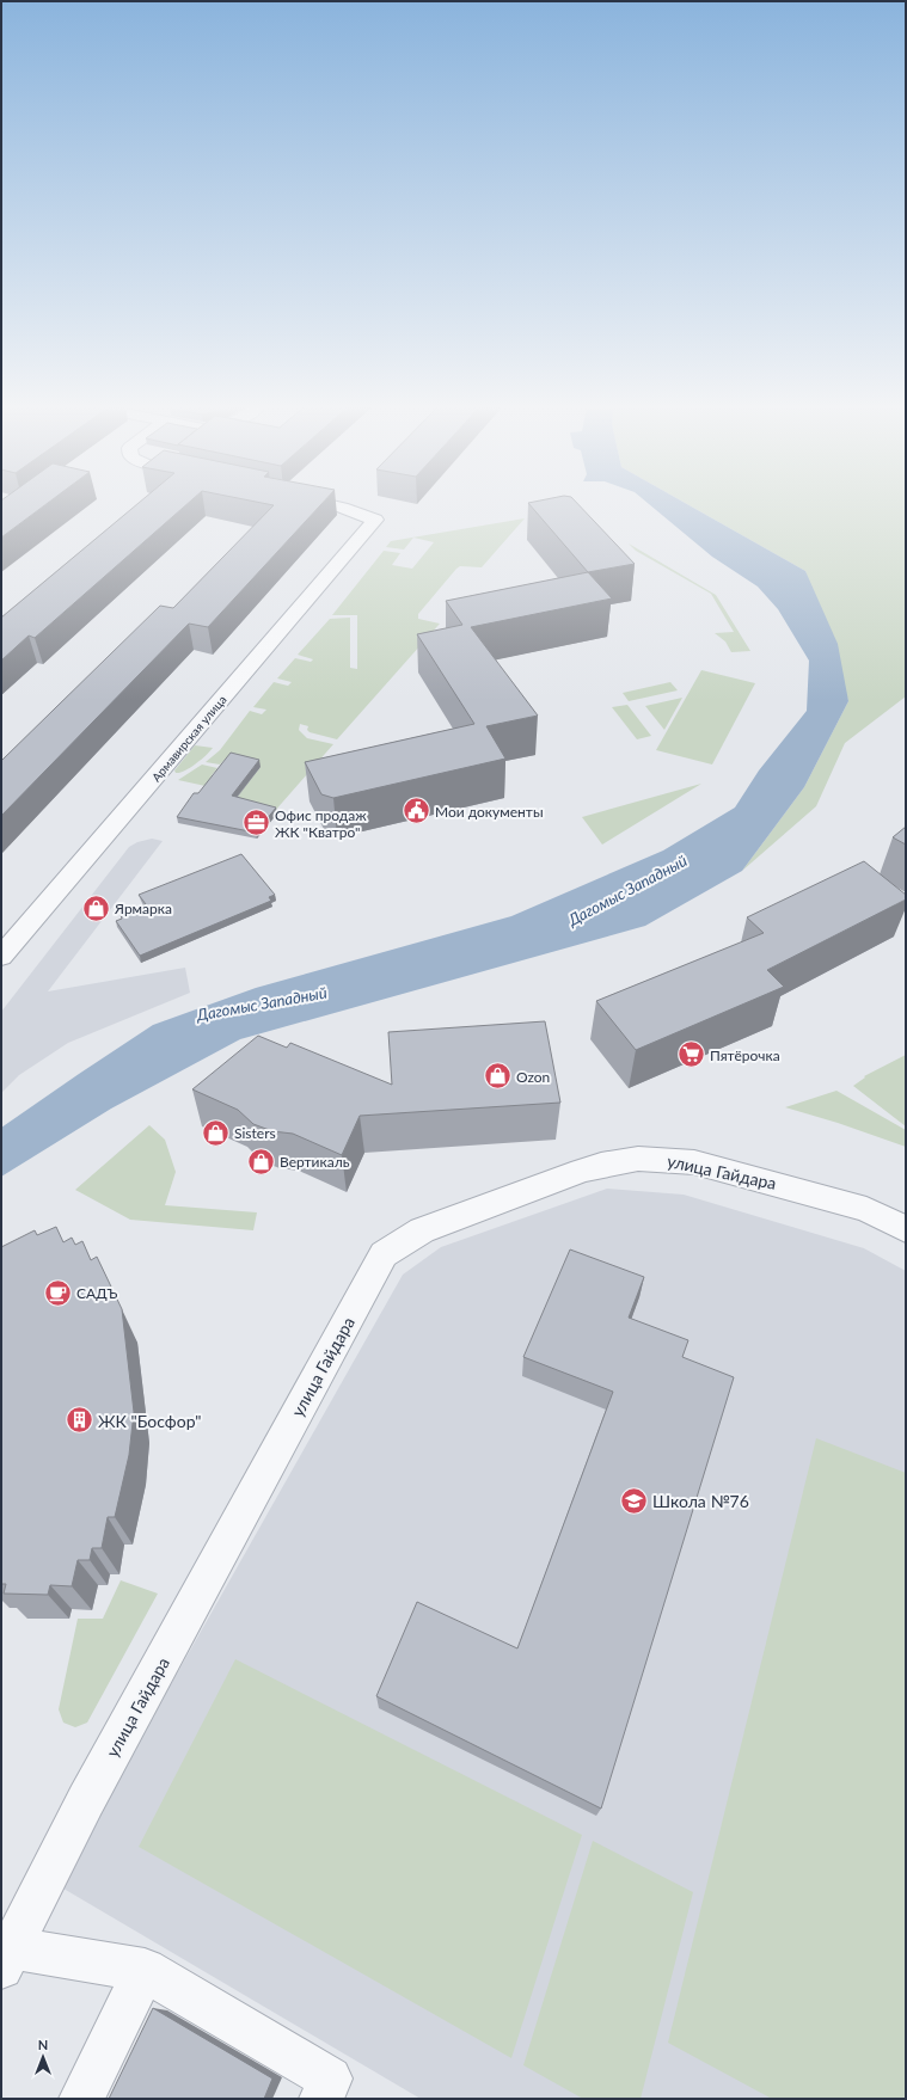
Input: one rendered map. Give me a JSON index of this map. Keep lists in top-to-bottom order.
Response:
{
  "streets": {
    "street": ["Армавирская улица", "улица Гайдара"]
  },
  "water": ["Дагомыс Западный"],
  "places": {
    "public building": ["Мои документы"],
    "office": ["Офис продаж ЖК \"Кватро\""],
    "shop": [
      "Ярмарка",
      "Ozon",
      "Sisters",
      "Вертикаль"
    ],
    "supermarket": ["Пятёрочка"],
    "cafe": ["САДЪ"],
    "building": ["ЖК \"Босфор\""],
    "school or university": ["Школа №76"]
  },
  "north": "top"
}
